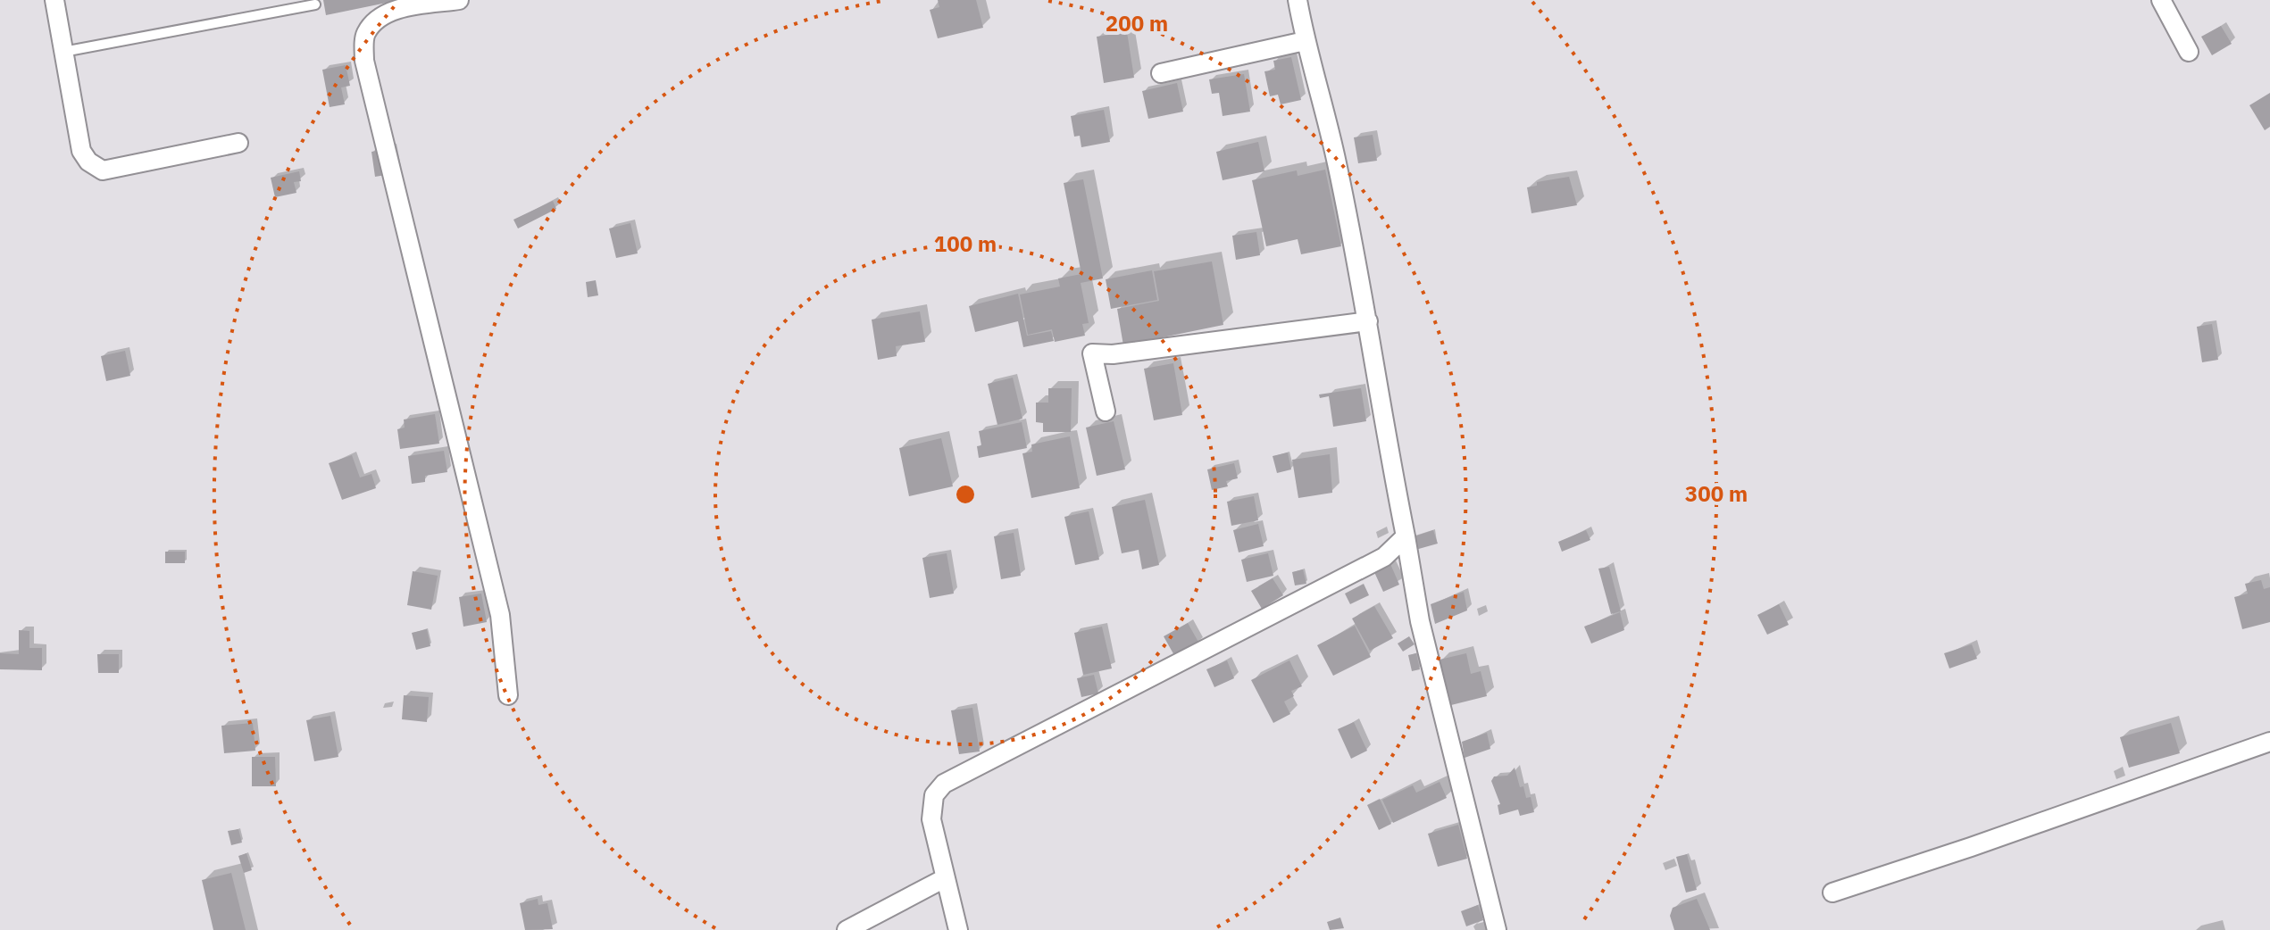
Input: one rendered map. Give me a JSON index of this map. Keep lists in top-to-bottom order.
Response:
{
  "rings": ["200 m", "100 m", "300 m"]
}
